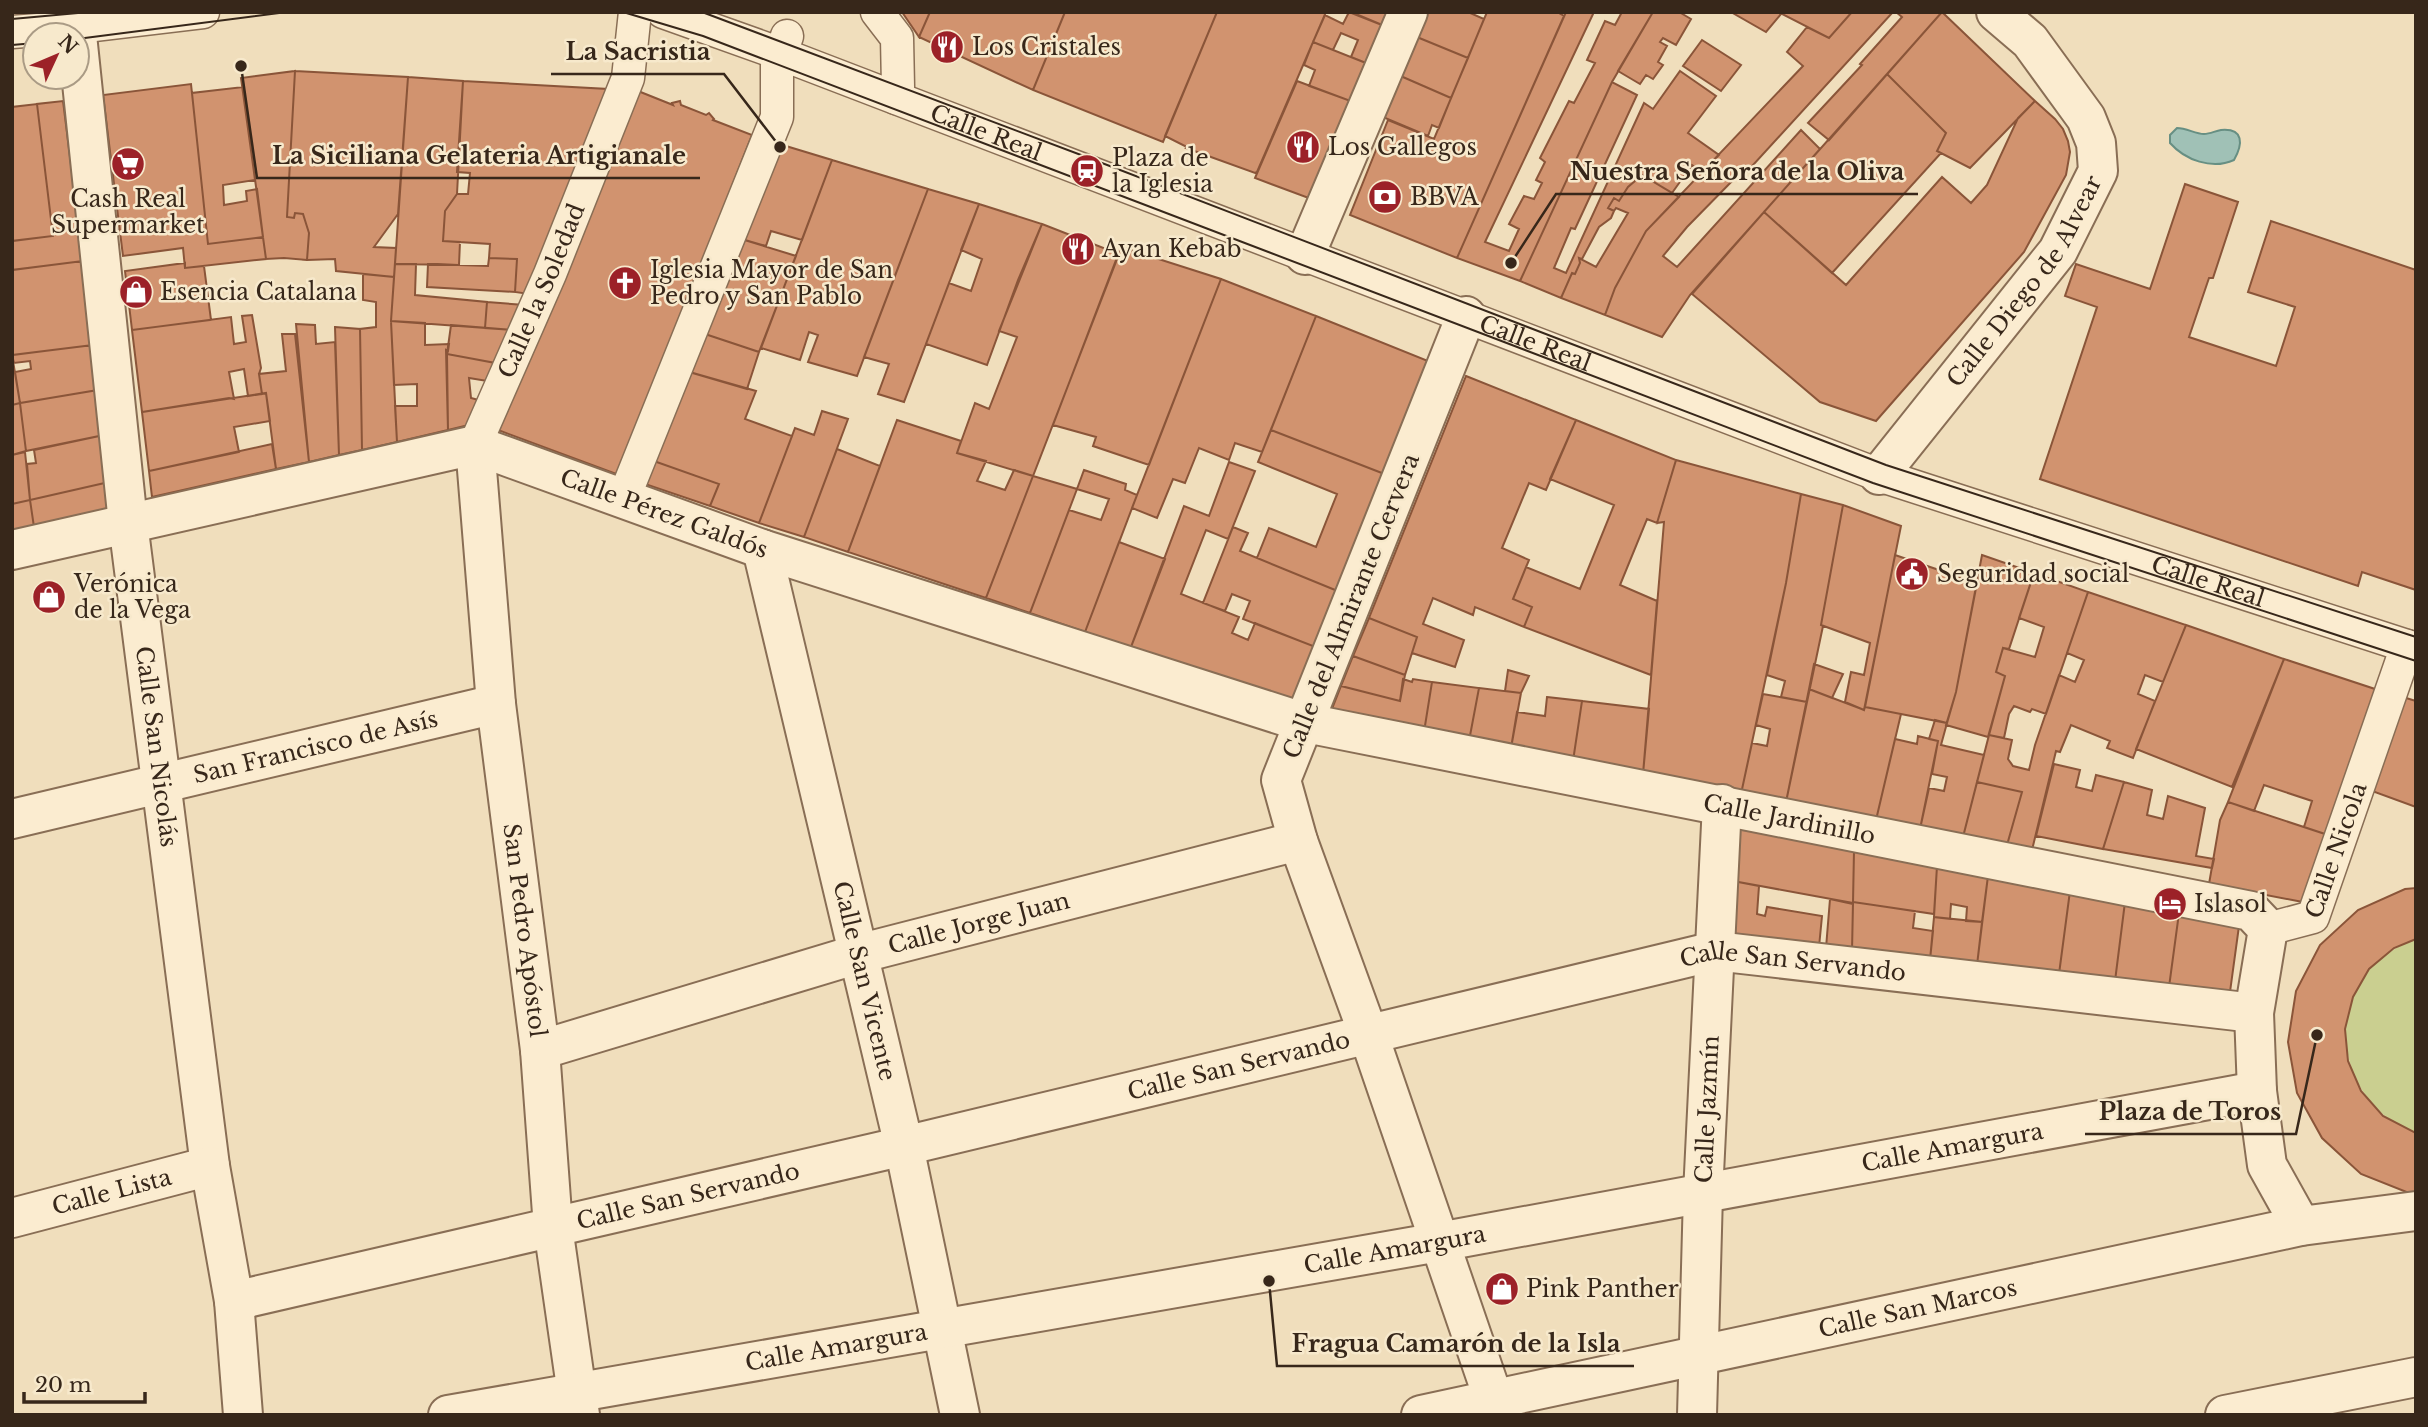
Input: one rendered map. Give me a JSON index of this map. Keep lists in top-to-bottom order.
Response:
{
  "streets": {
    "street": [
      "Calle Real",
      "Calle Diego de Alvear",
      "Calle la Soledad",
      "Calle Pérez Galdós",
      "Calle del Almirante Cervera",
      "Calle San Nicolás",
      "San Francisco de Asís",
      "Calle Jardinillo",
      "Calle Nicola",
      "Calle Jorge Juan",
      "San Pedro Apóstol",
      "Calle San Servando",
      "Calle San Vicente",
      "Calle Jazmín",
      "Calle Amargura",
      "Calle Lista",
      "Calle San Marcos"
    ]
  },
  "crossings": [
    ["Calle Real", "Calle Diego de Alvear"],
    ["Calle Real", "Calle del Almirante Cervera"],
    ["Calle Real", "Calle Nicola"],
    ["Calle la Soledad", "Calle Pérez Galdós"],
    ["Calle la Soledad", "San Pedro Apóstol"],
    ["Calle Pérez Galdós", "Calle del Almirante Cervera"],
    ["Calle Pérez Galdós", "Calle Jardinillo"],
    ["Calle Pérez Galdós", "San Pedro Apóstol"],
    ["Calle Pérez Galdós", "Calle San Vicente"],
    ["Calle del Almirante Cervera", "Calle Jardinillo"],
    ["Calle del Almirante Cervera", "Calle Jorge Juan"],
    ["Calle del Almirante Cervera", "Calle San Servando"],
    ["Calle del Almirante Cervera", "Calle Amargura"],
    ["Calle del Almirante Cervera", "Calle San Marcos"],
    ["Calle San Nicolás", "San Francisco de Asís"],
    ["Calle San Nicolás", "Calle San Servando"],
    ["Calle San Nicolás", "Calle Lista"],
    ["San Francisco de Asís", "San Pedro Apóstol"],
    ["Calle Jardinillo", "Calle Nicola"],
    ["Calle Jardinillo", "Calle Jazmín"],
    ["Calle Nicola", "Calle San Servando"],
    ["Calle Nicola", "Calle Amargura"],
    ["Calle Nicola", "Calle San Marcos"],
    ["Calle Jorge Juan", "San Pedro Apóstol"],
    ["Calle Jorge Juan", "Calle San Vicente"],
    ["San Pedro Apóstol", "Calle San Servando"],
    ["San Pedro Apóstol", "Calle Amargura"],
    ["Calle San Servando", "Calle San Vicente"],
    ["Calle San Servando", "Calle Jazmín"],
    ["Calle San Vicente", "Calle Amargura"],
    ["Calle Jazmín", "Calle Amargura"],
    ["Calle Jazmín", "Calle San Marcos"]
  ],
  "places": {
    "restaurant": ["Los Cristales", "Los Gallegos", "Ayan Kebab"],
    "other": [
      "La Siciliana Gelateria Artigianale",
      "La Sacristia",
      "Nuestra Señora de la Oliva",
      "Plaza de Toros",
      "Fragua Camarón de la Isla"
    ],
    "supermarket": ["Cash Real Supermarket"],
    "station": ["Plaza de la Iglesia"],
    "bank": ["BBVA"],
    "church": ["Iglesia Mayor de San Pedro y San Pablo"],
    "shop": ["Esencia Catalana", "Verónica de la Vega", "Pink Panther"],
    "public building": ["Seguridad social"],
    "hotel": ["Islasol"]
  },
  "scale_bar": "20 m",
  "north": "top right"
}
